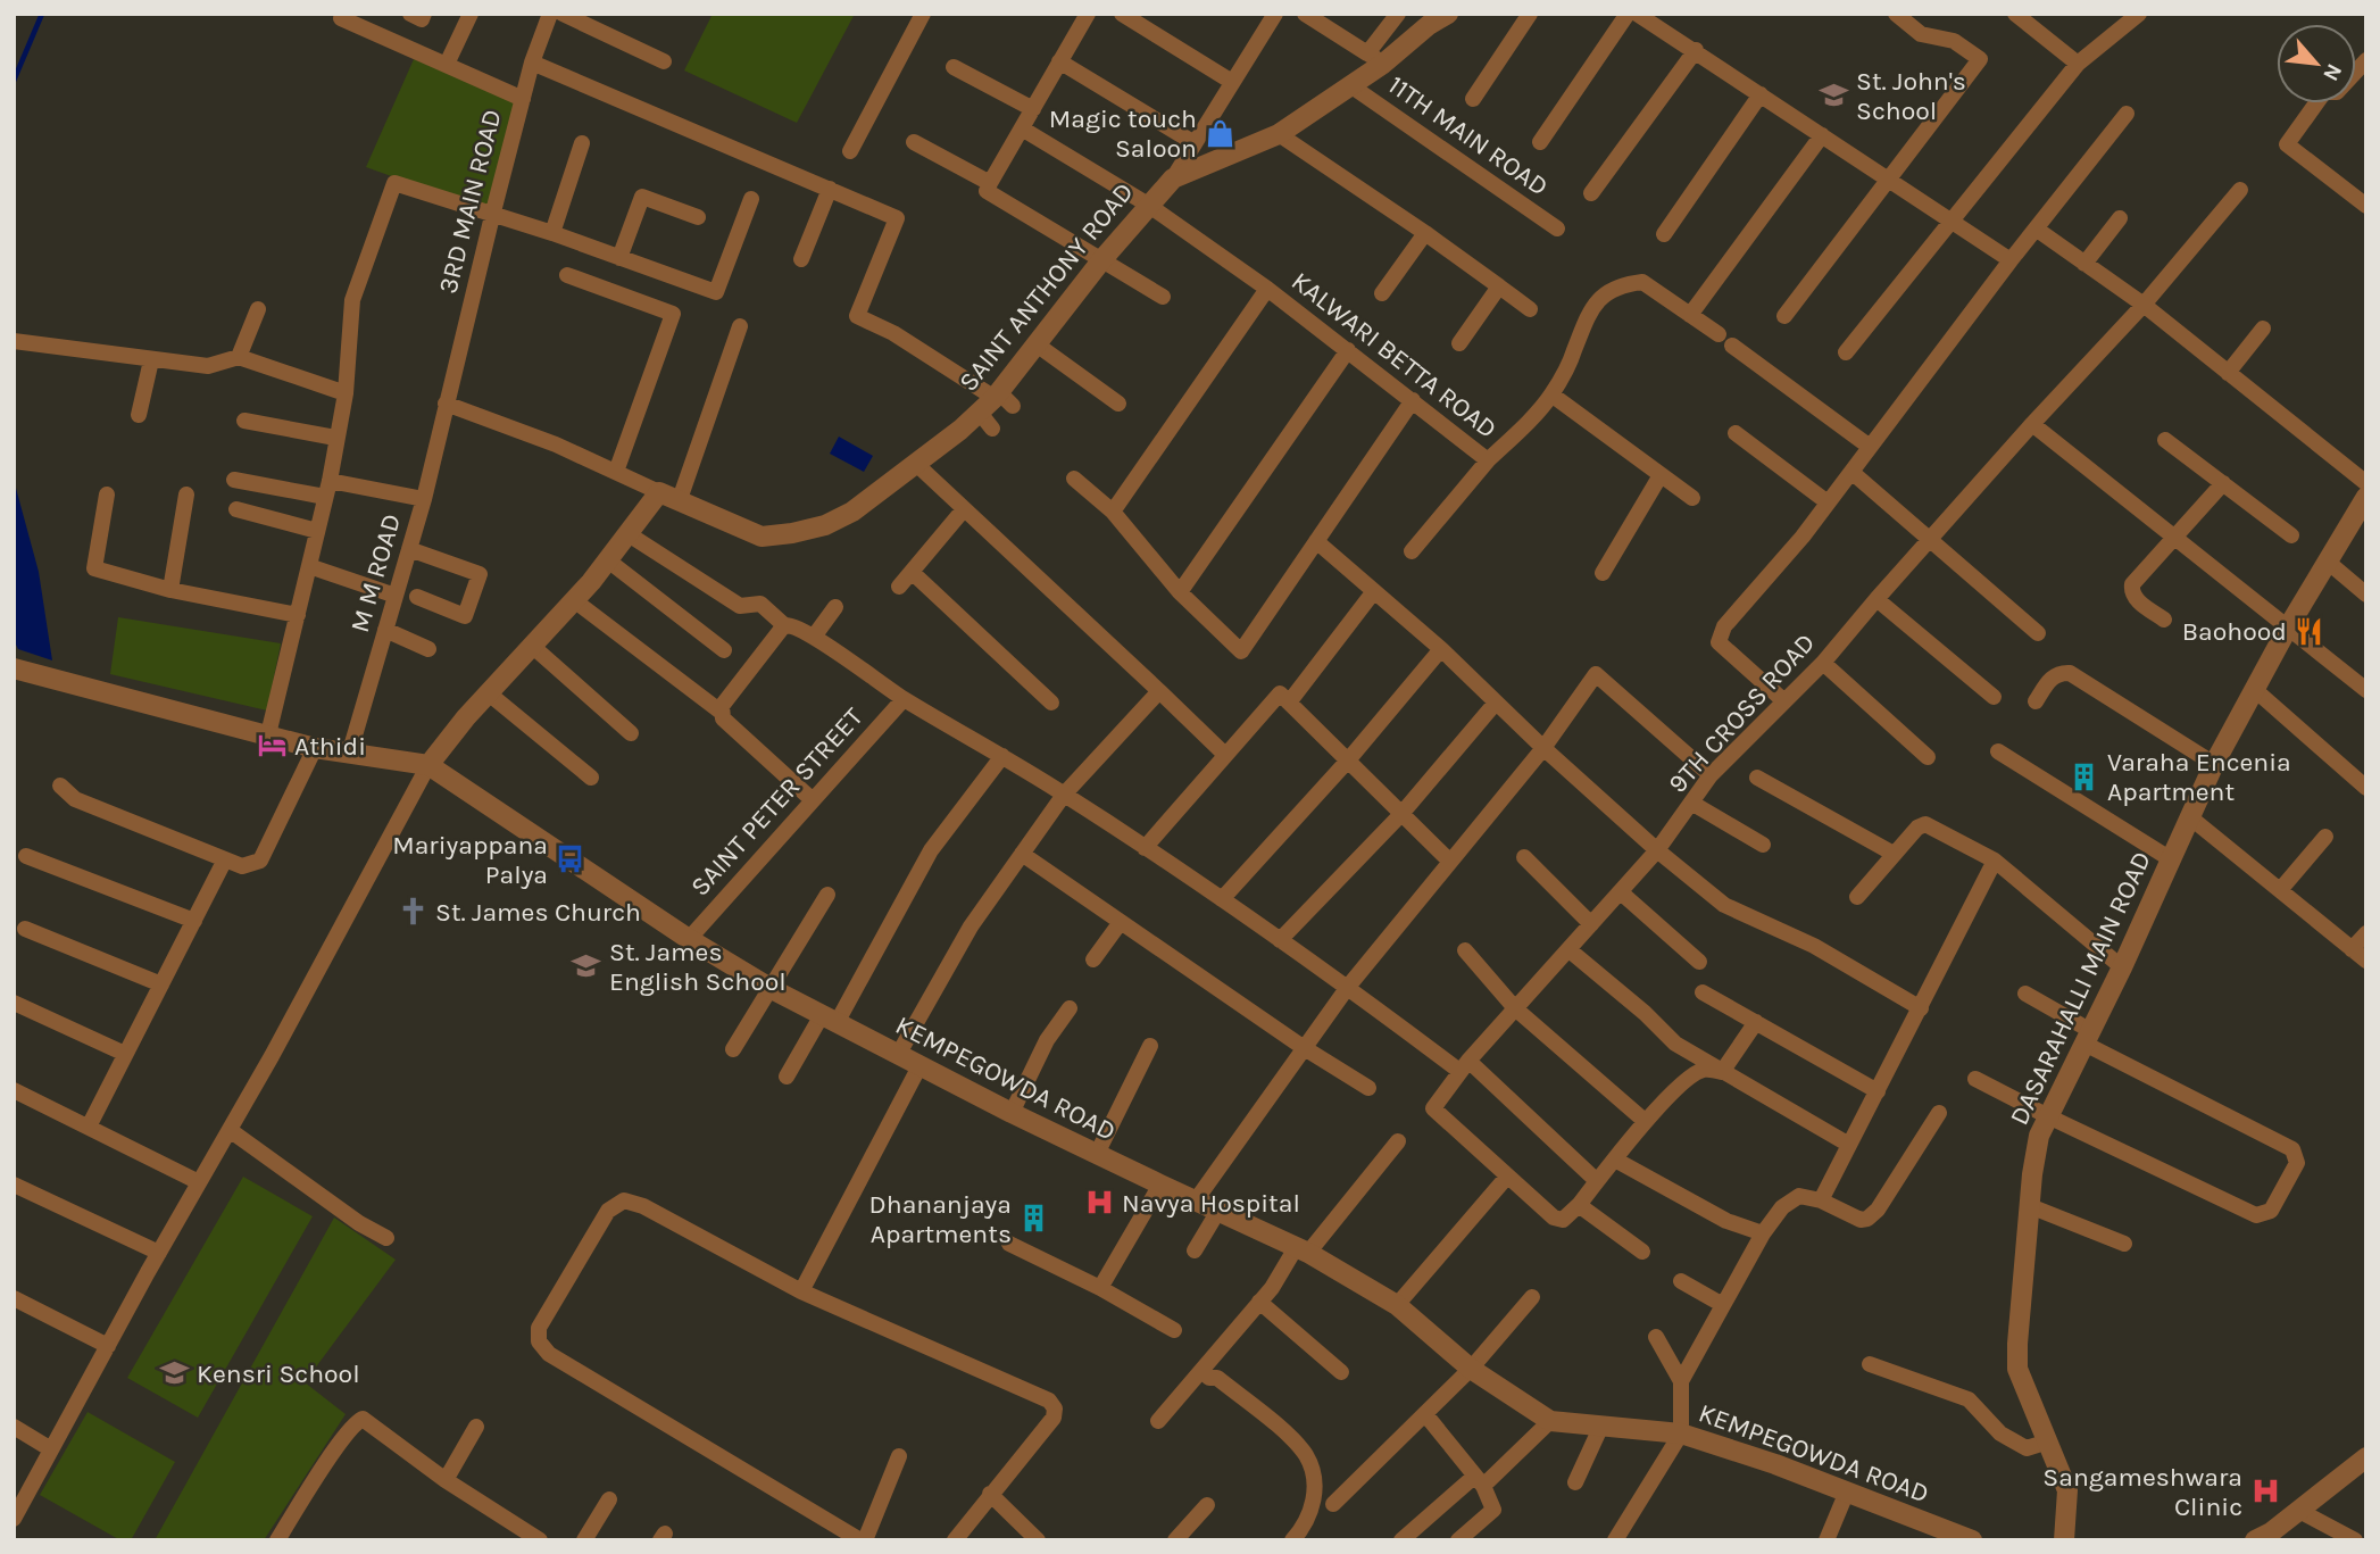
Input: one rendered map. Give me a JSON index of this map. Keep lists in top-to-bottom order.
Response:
{
  "streets": {
    "street": [
      "11TH MAIN ROAD",
      "3RD MAIN ROAD",
      "SAINT ANTHONY ROAD",
      "KALWARI BETTA ROAD",
      "M M ROAD",
      "9TH CROSS ROAD",
      "SAINT PETER STREET",
      "DASARAHALLI MAIN ROAD",
      "KEMPEGOWDA ROAD"
    ]
  },
  "crossings": [
    ["11TH MAIN ROAD", "SAINT ANTHONY ROAD"],
    ["3RD MAIN ROAD", "SAINT ANTHONY ROAD"],
    ["3RD MAIN ROAD", "M M ROAD"],
    ["SAINT ANTHONY ROAD", "KALWARI BETTA ROAD"],
    ["SAINT ANTHONY ROAD", "M M ROAD"],
    ["M M ROAD", "KEMPEGOWDA ROAD"],
    ["SAINT PETER STREET", "KEMPEGOWDA ROAD"]
  ],
  "places": {
    "school or university": ["St. John's School", "St. James English School", "Kensri School"],
    "shop": ["Magic touch Saloon"],
    "restaurant": ["Baohood"],
    "hotel": ["Athidi"],
    "building": ["Varaha Encenia Apartment", "Dhananjaya Apartments"],
    "bus stop": ["Mariyappana Palya"],
    "church": ["St. James Church"],
    "hospital": ["Navya Hospital", "Sangameshwara Clinic"]
  },
  "north": "bottom right"
}
